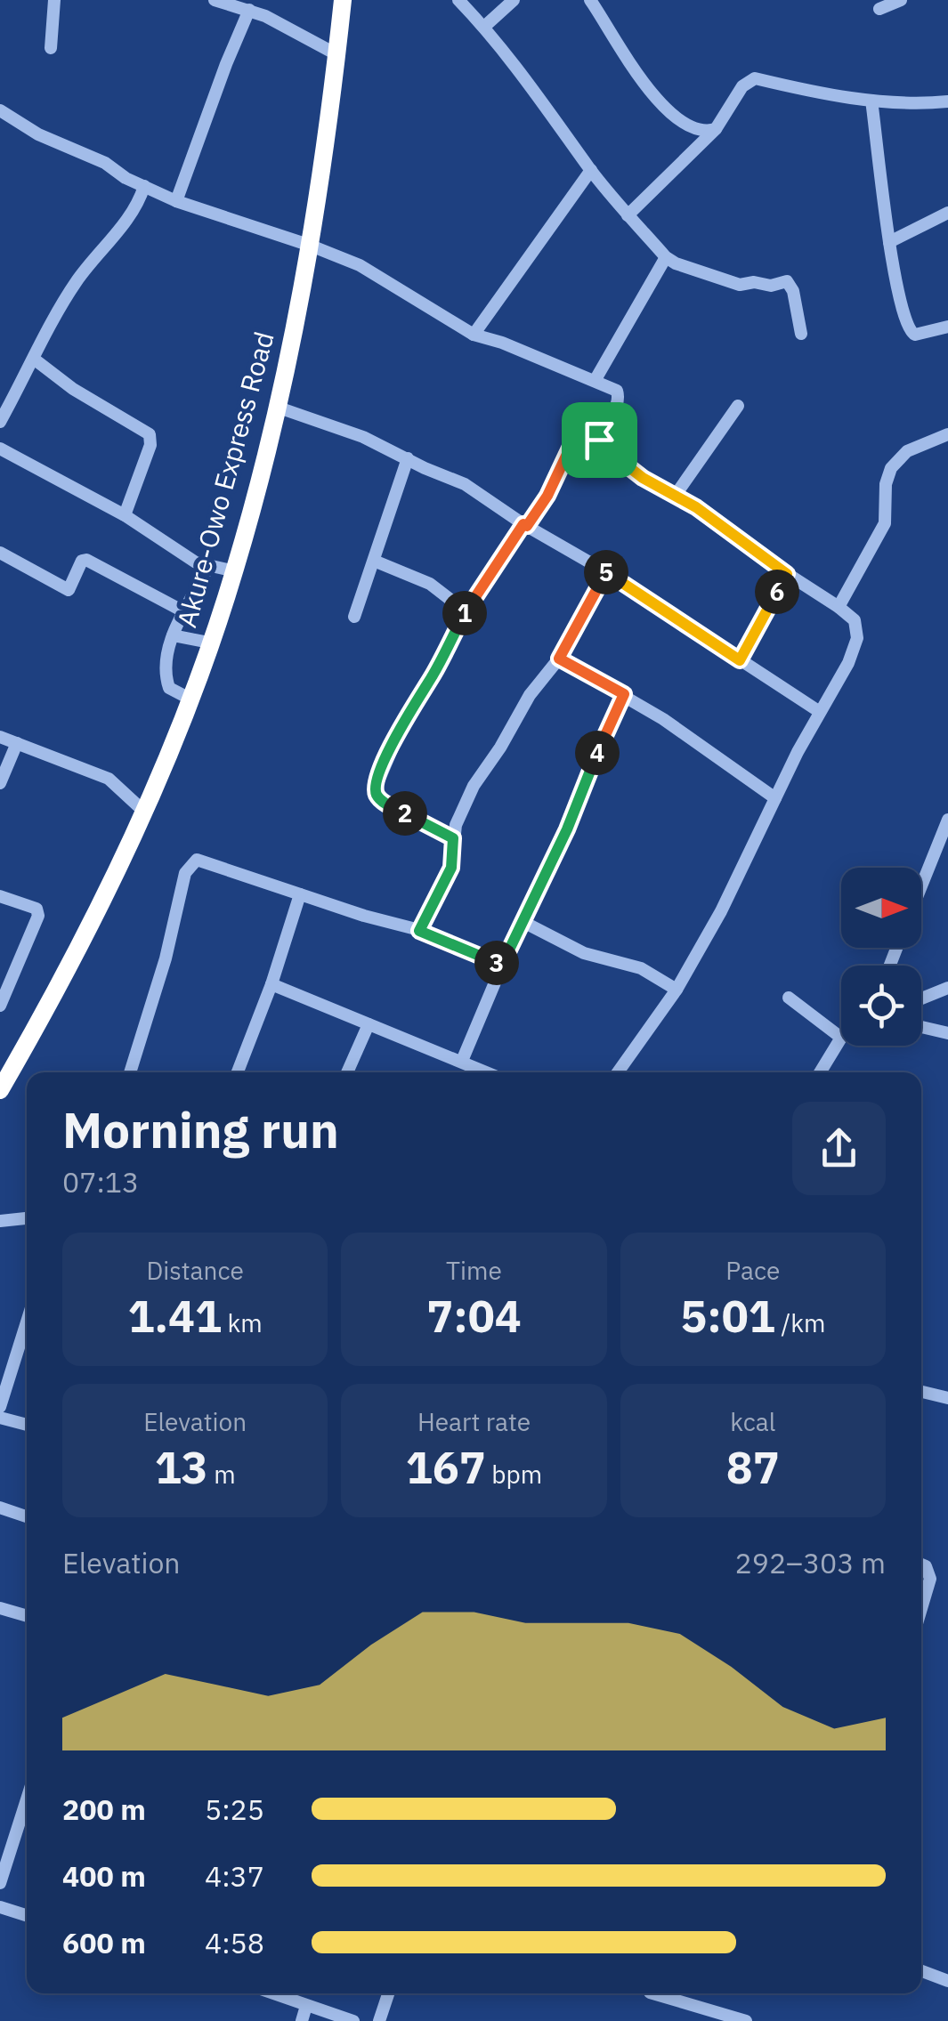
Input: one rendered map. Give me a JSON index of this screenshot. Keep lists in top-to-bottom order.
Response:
{
  "streets": {
    "highway": ["Akure-Owo Express Road"]
  },
  "north": "right",
  "page": {
    "pins": [
      "5",
      "6",
      "1",
      "4",
      "2",
      "3"
    ],
    "heading": ["Morning run", "07:13"],
    "stats": [
      ["Distance", "1.41 km"],
      ["Time", "7:04"],
      ["Pace", "5:01 /km"],
      ["Elevation", "13 m"],
      ["Heart rate", "167 bpm"],
      ["kcal", "87"]
    ],
    "chart": ["Elevation", "292–303 m"],
    "list": [
      {
        "name": "200 m",
        "note": "5:25"
      },
      {
        "name": "400 m",
        "note": "4:37"
      },
      {
        "name": "600 m",
        "note": "4:58"
      }
    ]
  }
}
